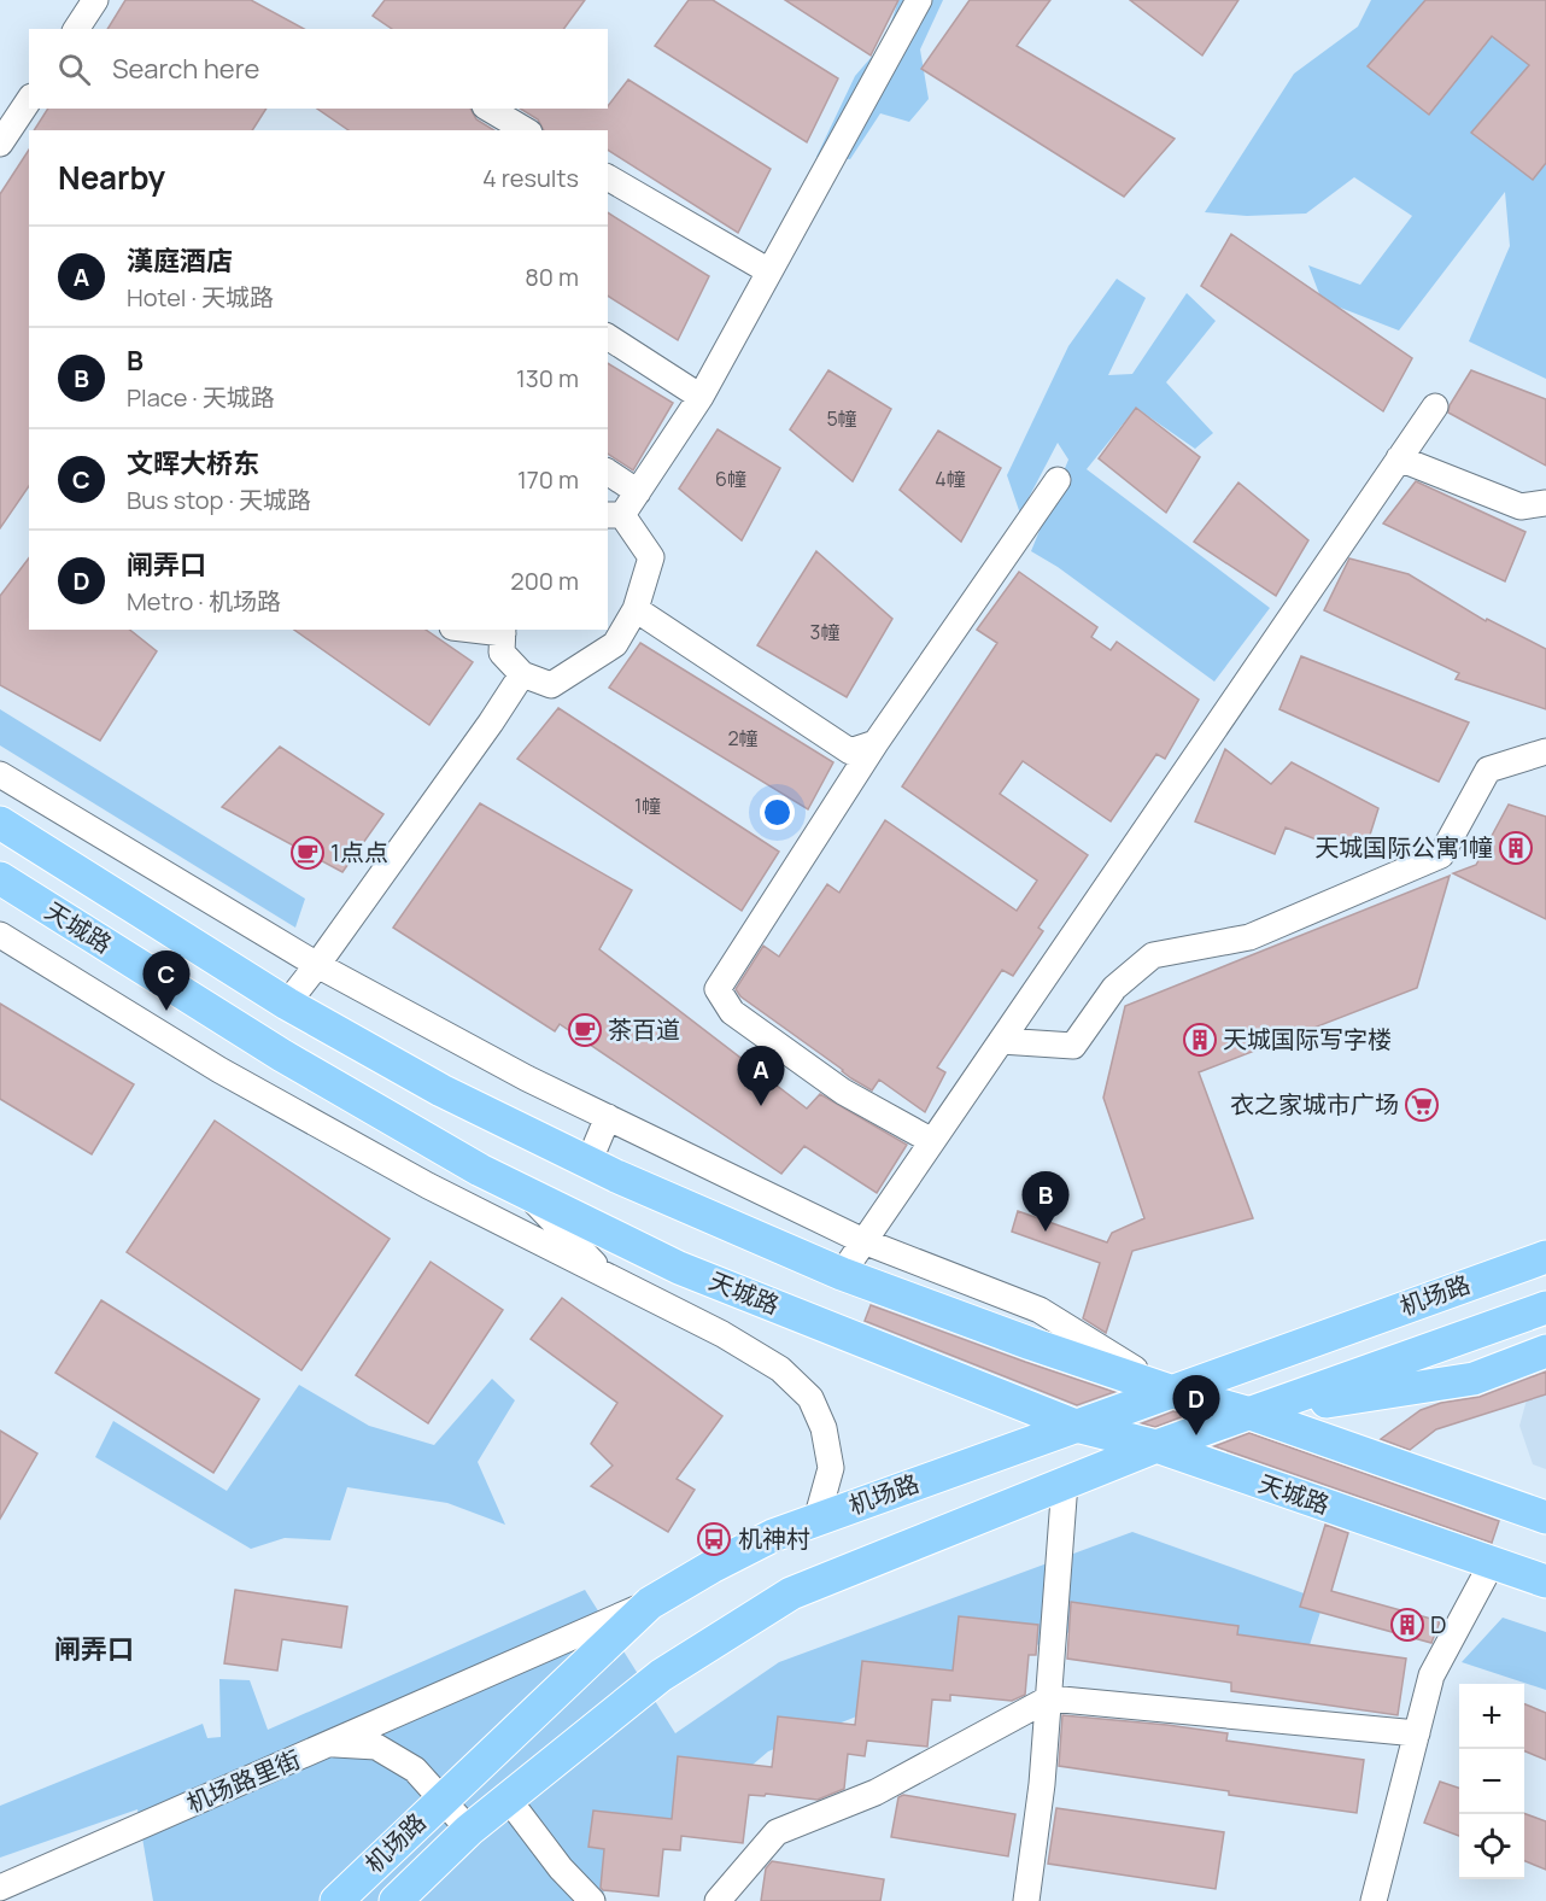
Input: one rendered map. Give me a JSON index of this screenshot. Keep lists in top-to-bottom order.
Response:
{
  "streets": {
    "main road": ["天城路", "机场路"],
    "street": ["机场路里街"]
  },
  "crossings": [
    ["天城路", "机场路"],
    ["机场路", "机场路里街"]
  ],
  "districts": ["闸弄口"],
  "places": {
    "building": ["天城国际公寓1幢", "天城国际写字楼", "D"],
    "cafe": ["1点点", "茶百道"],
    "supermarket": ["衣之家城市广场"],
    "bus stop": ["机神村"]
  },
  "house_numbers": [
    "5幢",
    "6幢",
    "4幢",
    "3幢",
    "2幢",
    "1幢"
  ],
  "page": {
    "search": "Search here",
    "heading": ["Nearby", "4 results"],
    "list": [
      {
        "mark": "A",
        "name": "漢庭酒店",
        "note": "Hotel · 天城路",
        "value": "80 m"
      },
      {
        "mark": "B",
        "name": "B",
        "note": "Place · 天城路",
        "value": "130 m"
      },
      {
        "mark": "C",
        "name": "文晖大桥东",
        "note": "Bus stop · 天城路",
        "value": "170 m"
      },
      {
        "mark": "D",
        "name": "闸弄口",
        "note": "Metro · 机场路",
        "value": "200 m"
      }
    ],
    "pins": [
      "C",
      "A",
      "B",
      "D"
    ],
    "map_buttons": ["+", "−"]
  }
}
